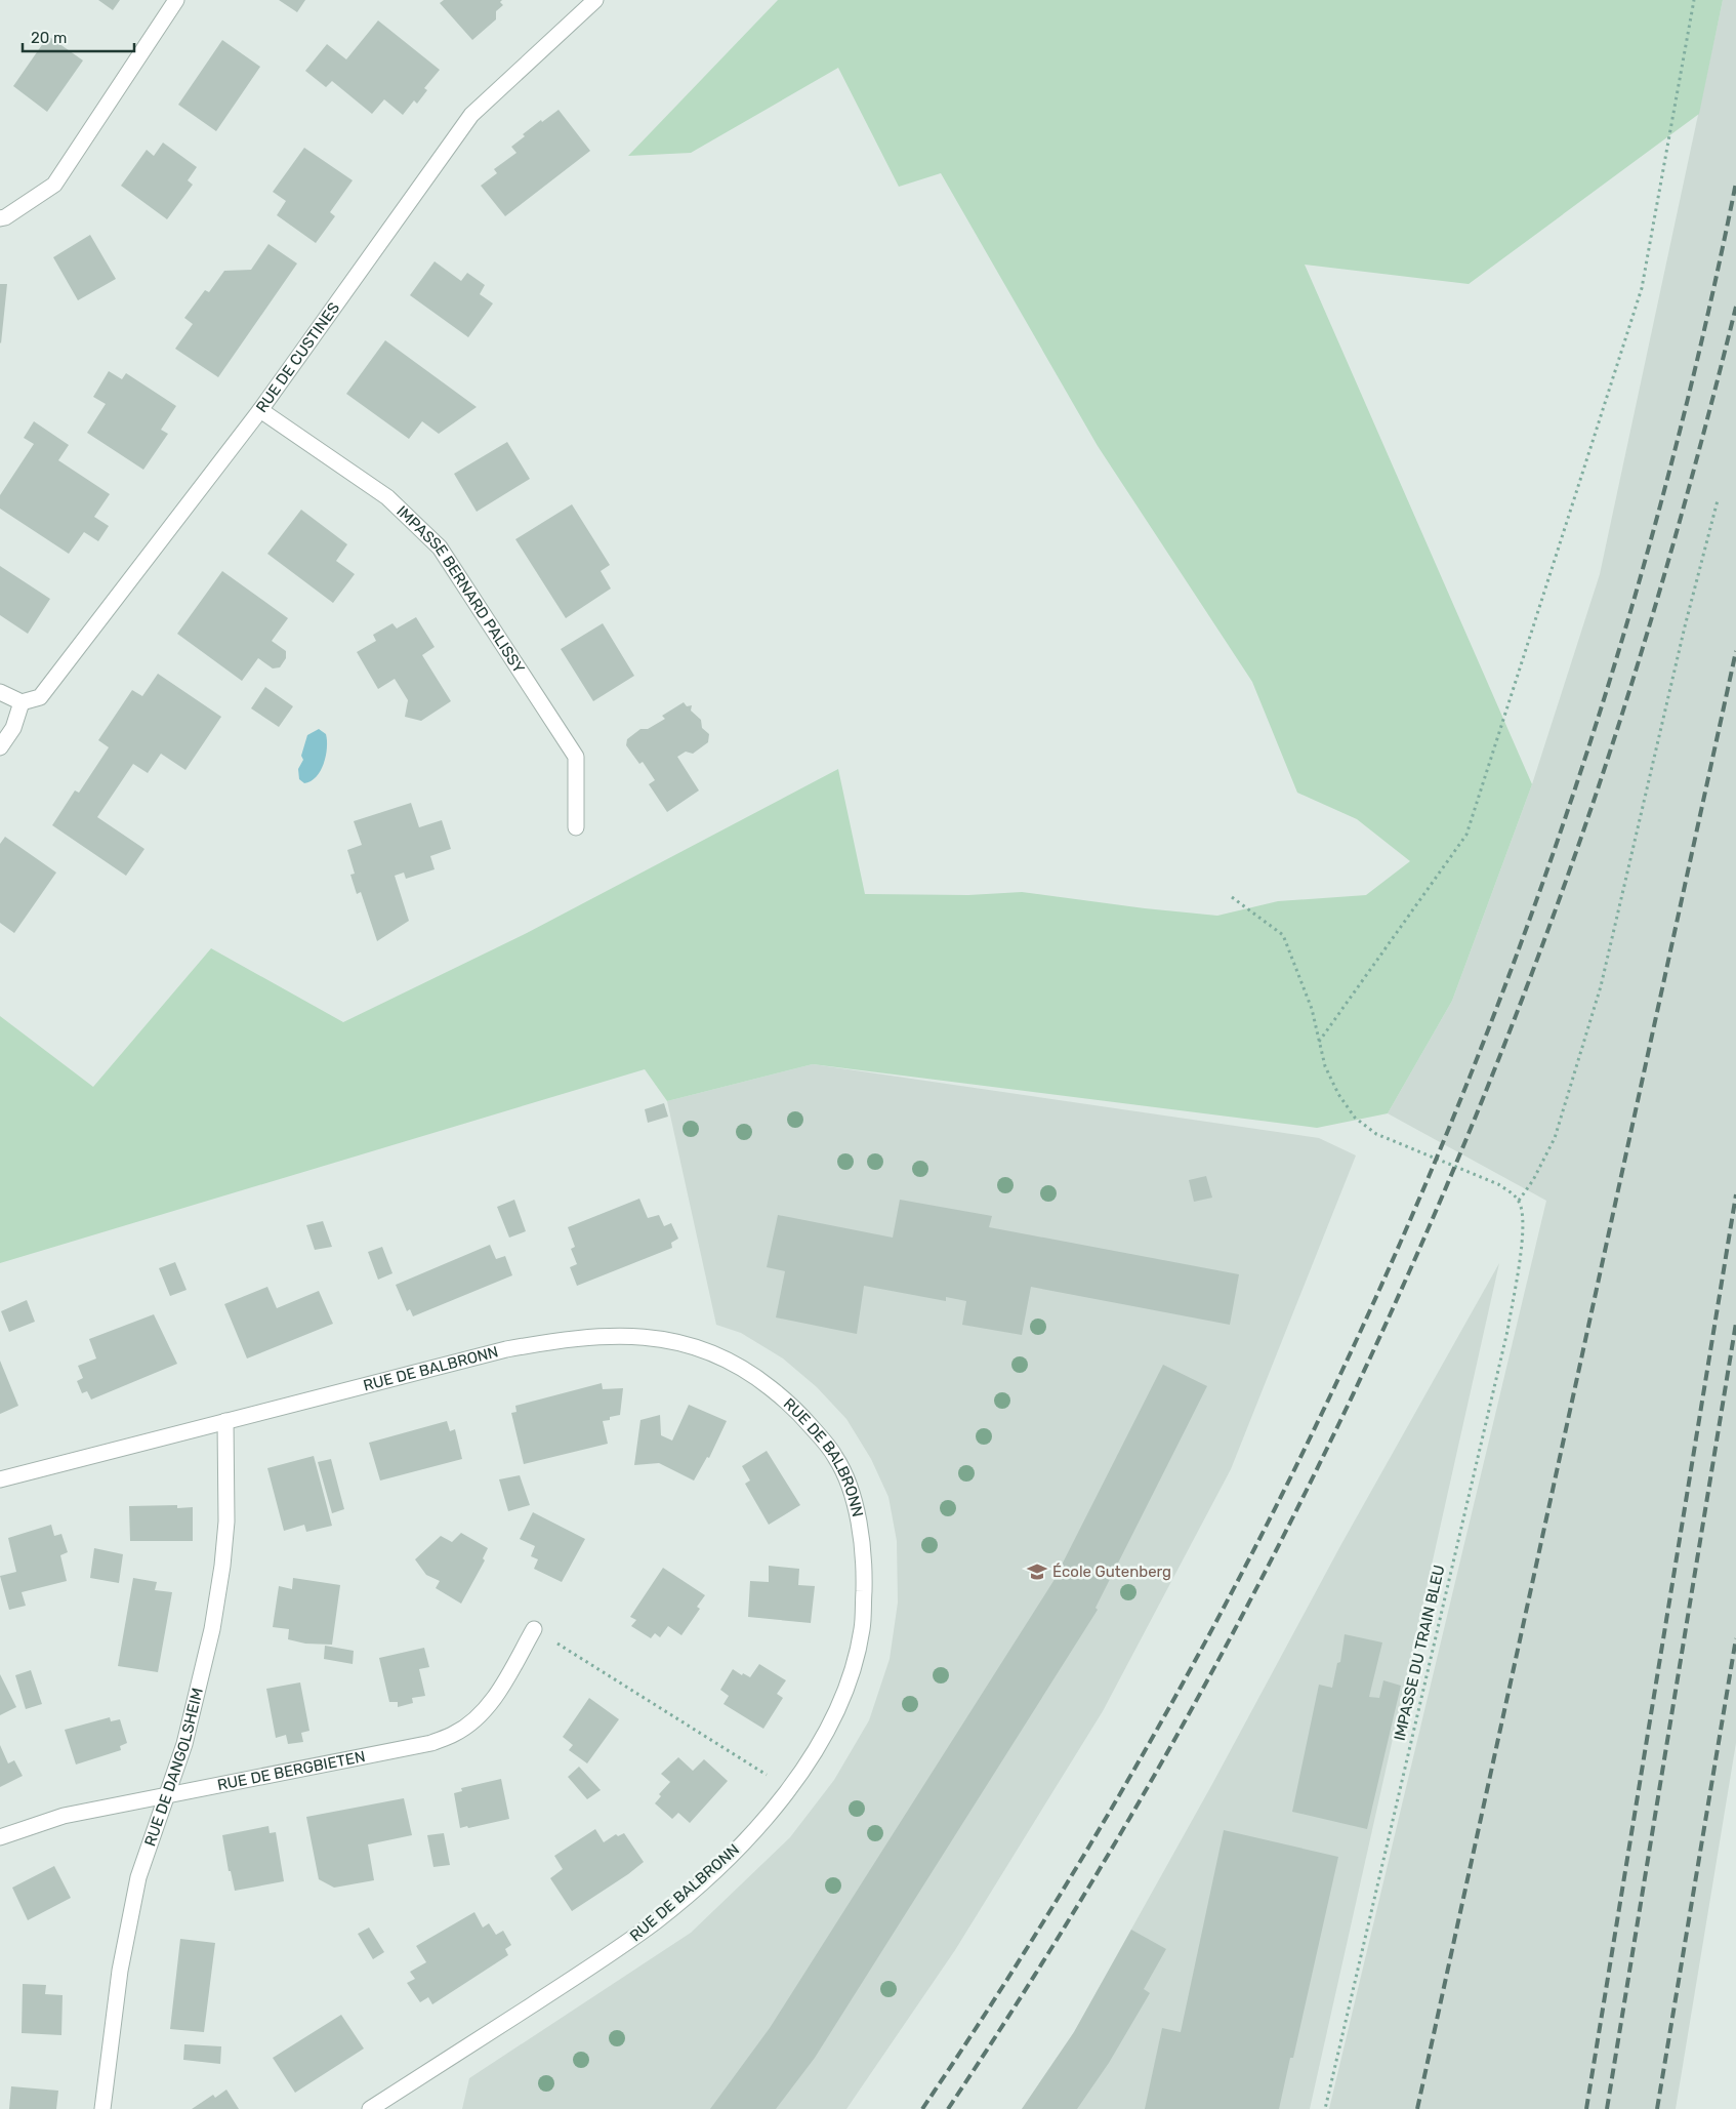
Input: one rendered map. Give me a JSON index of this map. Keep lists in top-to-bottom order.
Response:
{
  "streets": {
    "street": [
      "RUE DE CUSTINES",
      "IMPASSE BERNARD PALISSY",
      "RUE DE BALBRONN",
      "RUE DE DANGOLSHEIM",
      "RUE DE BERGBIETEN"
    ],
    "path": ["IMPASSE DU TRAIN BLEU"]
  },
  "crossings": [
    ["RUE DE CUSTINES", "IMPASSE BERNARD PALISSY"],
    ["RUE DE BALBRONN", "RUE DE DANGOLSHEIM"],
    ["RUE DE DANGOLSHEIM", "RUE DE BERGBIETEN"]
  ],
  "places": {
    "school or university": ["École Gutenberg"]
  },
  "scale_bar": "20 m"
}
